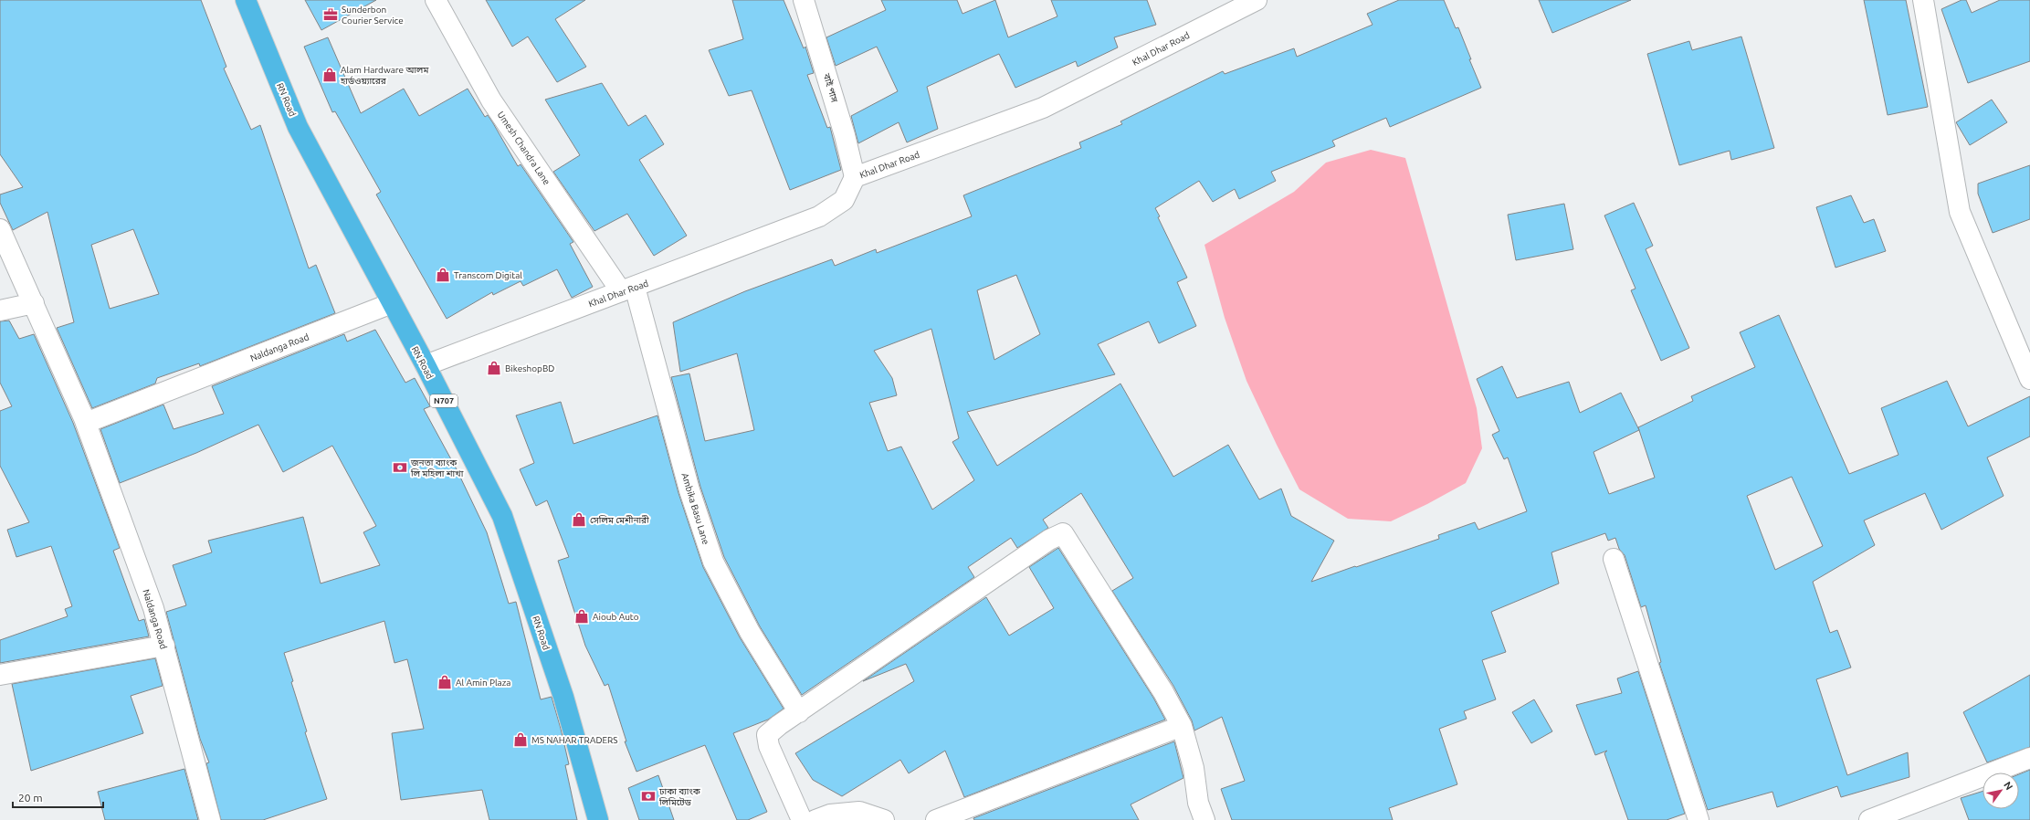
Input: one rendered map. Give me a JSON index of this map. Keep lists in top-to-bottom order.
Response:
{
  "streets": {
    "highway": ["RN Road", "N707"],
    "street": [
      "Khal Dhar Road",
      "বাই পাস",
      "Umesh Chandra Lane",
      "Naldanga Road",
      "Ambika Basu Lane"
    ]
  },
  "crossings": [
    ["Khal Dhar Road", "বাই পাস"],
    ["Khal Dhar Road", "RN Road"],
    ["Khal Dhar Road", "Umesh Chandra Lane"],
    ["Khal Dhar Road", "Ambika Basu Lane"],
    ["RN Road", "Naldanga Road"],
    ["Umesh Chandra Lane", "Ambika Basu Lane"]
  ],
  "places": {
    "office": ["Sunderbon Courier Service"],
    "shop": [
      "Alam Hardware আলম হার্ডওয়্যারের",
      "Transcom Digital",
      "BikeshopBD",
      "সেলিম মেশীনারী",
      "Aioub Auto",
      "Al Amin Plaza",
      "MS NAHAR TRADERS"
    ],
    "bank": ["জনতা ব্যাংক লি মহিলা শাখা", "ঢাকা ব্যাংক লিমিটেড"]
  },
  "scale_bar": "20 m",
  "north": "top right"
}
